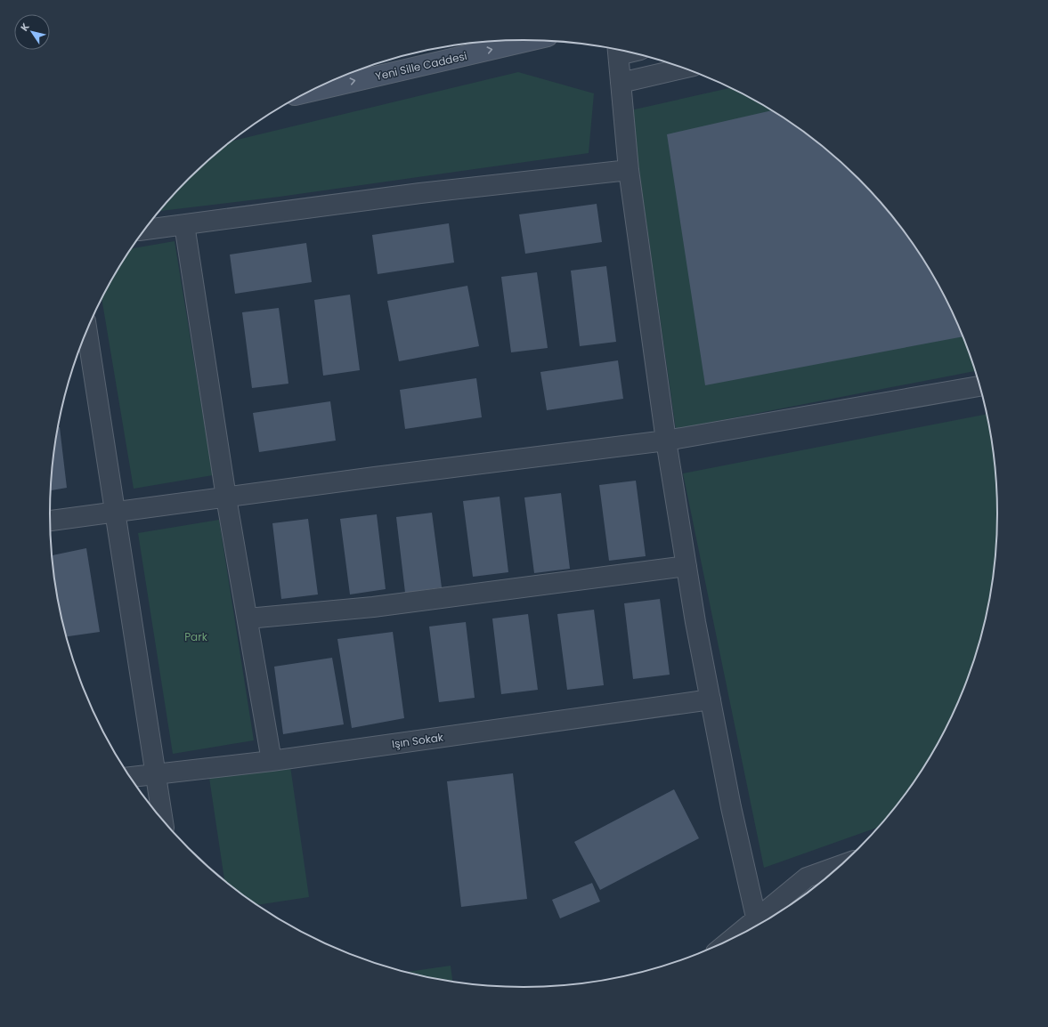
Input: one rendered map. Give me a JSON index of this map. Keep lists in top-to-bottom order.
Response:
{
  "streets": {
    "main road": ["Yeni Sille Caddesi"],
    "street": ["Işın Sokak"]
  },
  "one_way": ["Yeni Sille Caddesi"],
  "parks": ["Park"],
  "north": "top left"
}
